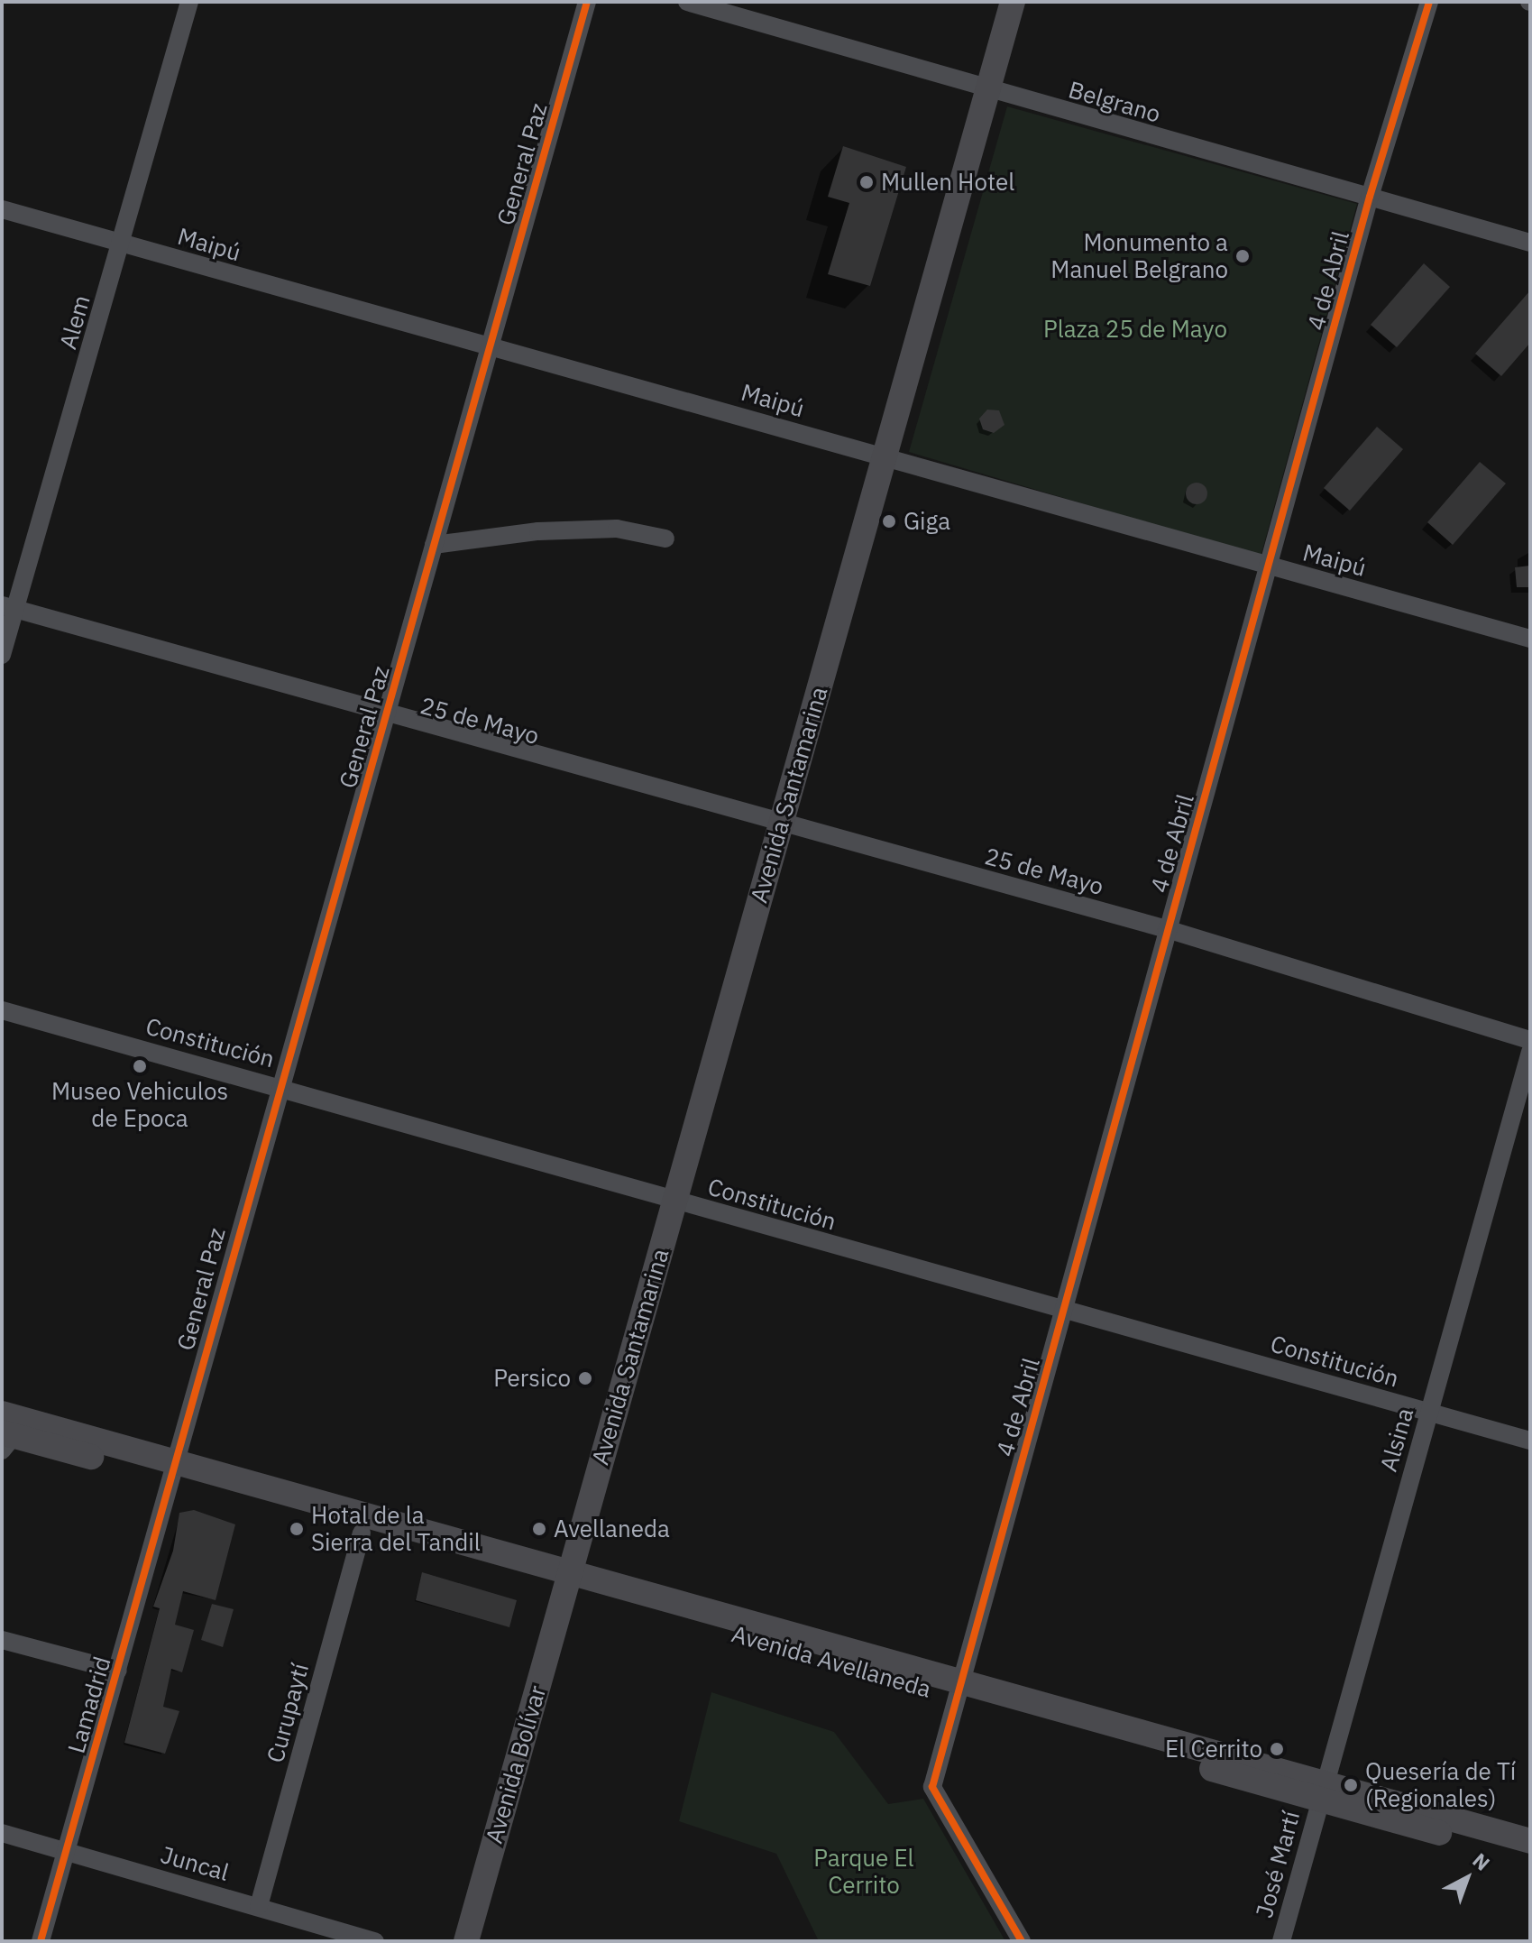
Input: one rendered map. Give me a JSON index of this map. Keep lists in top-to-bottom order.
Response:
{
  "streets": {
    "main road": ["Avenida Santamarina", "Avenida Avellaneda", "Avenida Bolívar"],
    "street": [
      "Belgrano",
      "General Paz",
      "Maipú",
      "4 de Abril",
      "Alem",
      "25 de Mayo",
      "Constitución",
      "Alsina",
      "Lamadrid",
      "Curupaytí",
      "Juncal",
      "José Martí"
    ]
  },
  "crossings": [
    ["Belgrano", "4 de Abril"],
    ["Belgrano", "Avenida Santamarina"],
    ["General Paz", "Maipú"],
    ["General Paz", "25 de Mayo"],
    ["General Paz", "Constitución"],
    ["General Paz", "Avenida Avellaneda"],
    ["General Paz", "Lamadrid"],
    ["Maipú", "4 de Abril"],
    ["Maipú", "Alem"],
    ["Maipú", "Avenida Santamarina"],
    ["4 de Abril", "25 de Mayo"],
    ["4 de Abril", "Constitución"],
    ["4 de Abril", "Avenida Avellaneda"],
    ["Alem", "25 de Mayo"],
    ["25 de Mayo", "Avenida Santamarina"],
    ["Avenida Santamarina", "Constitución"],
    ["Avenida Santamarina", "Avenida Avellaneda"],
    ["Avenida Santamarina", "Avenida Bolívar"],
    ["Constitución", "Alsina"],
    ["Alsina", "Avenida Avellaneda"],
    ["Alsina", "José Martí"],
    ["Avenida Avellaneda", "Lamadrid"],
    ["Avenida Avellaneda", "Curupaytí"],
    ["Avenida Avellaneda", "Avenida Bolívar"],
    ["Avenida Avellaneda", "José Martí"],
    ["Lamadrid", "Juncal"],
    ["Curupaytí", "Juncal"]
  ],
  "parks": ["Plaza 25 de Mayo", "Parque El Cerrito"],
  "places": [
    "Mullen Hotel",
    "Monumento a Manuel Belgrano",
    "Giga",
    "Museo Vehiculos de Epoca",
    "Persico",
    "Hotal de la Sierra del Tandil",
    "Avellaneda",
    "El Cerrito",
    "Quesería de Tí (Regionales)"
  ],
  "north": "top right"
}
